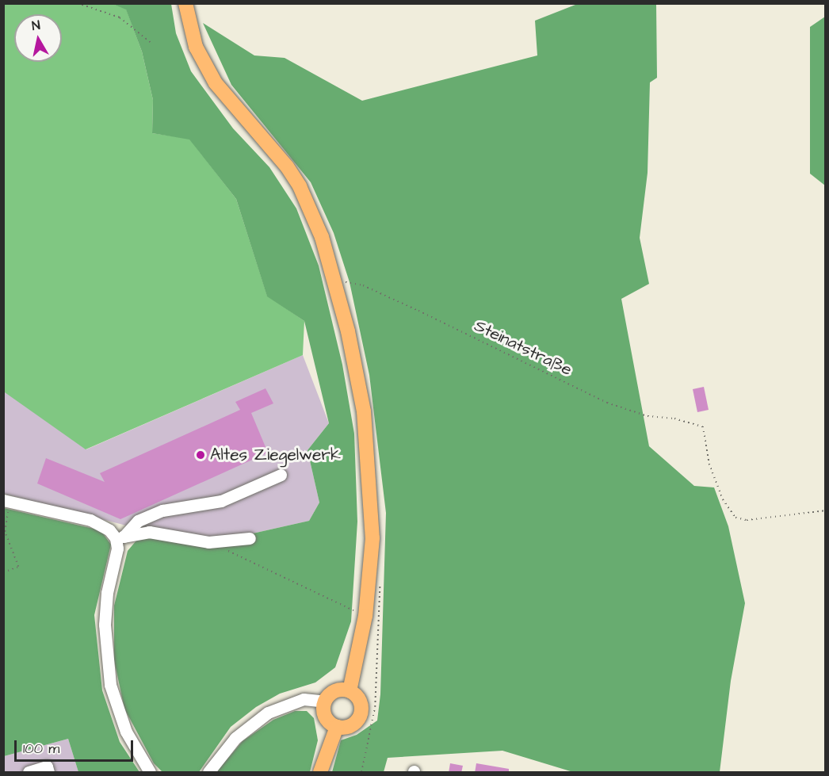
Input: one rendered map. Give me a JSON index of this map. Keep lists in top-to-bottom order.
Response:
{
  "streets": {
    "path": ["Steinatstraße"]
  },
  "places": ["Altes Ziegelwerk"],
  "scale_bar": "100 m",
  "north": "top"
}
